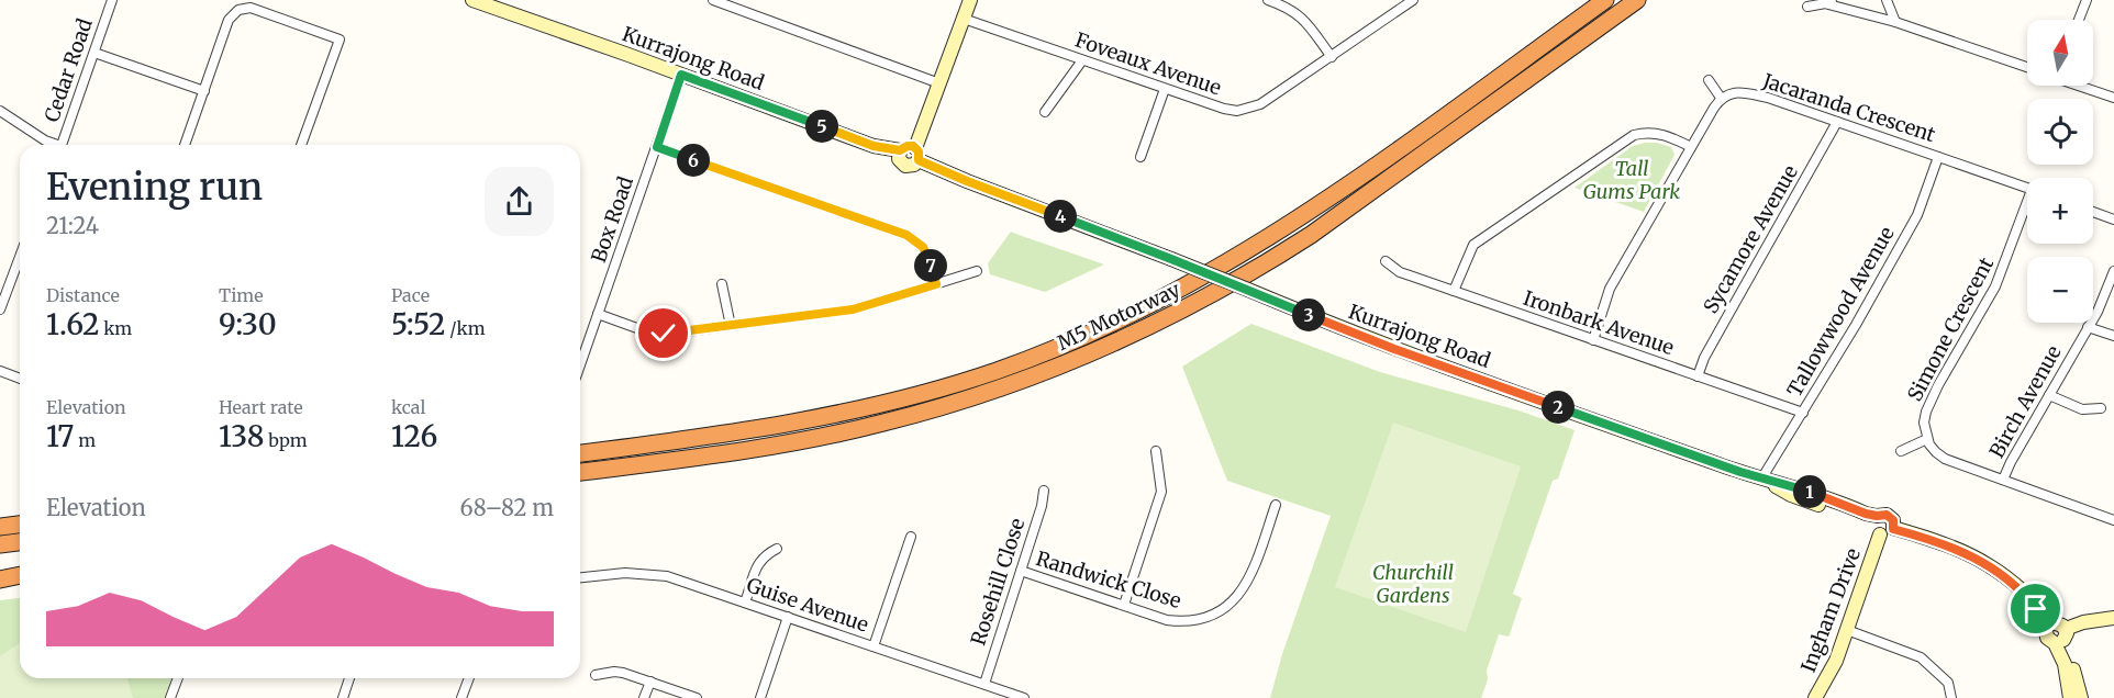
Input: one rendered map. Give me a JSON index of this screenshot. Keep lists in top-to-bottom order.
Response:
{
  "streets": {
    "highway": ["M5 Motorway"],
    "main road": ["Kurrajong Road", "Ingham Drive"],
    "street": [
      "Foveaux Avenue",
      "Cedar Road",
      "Jacaranda Crescent",
      "Box Road",
      "Sycamore Avenue",
      "Tallowwood Avenue",
      "Ironbark Avenue",
      "Simone Crescent",
      "Birch Avenue",
      "Randwick Close",
      "Rosehill Close",
      "Guise Avenue"
    ]
  },
  "crossings": [
    ["Kurrajong Road", "Box Road"],
    ["Kurrajong Road", "Tallowwood Avenue"],
    ["Kurrajong Road", "Ingham Drive"],
    ["Jacaranda Crescent", "Sycamore Avenue"],
    ["Jacaranda Crescent", "Tallowwood Avenue"],
    ["Sycamore Avenue", "Ironbark Avenue"],
    ["Tallowwood Avenue", "Ironbark Avenue"],
    ["Randwick Close", "Rosehill Close"],
    ["Rosehill Close", "Guise Avenue"]
  ],
  "parks": ["Tall Gums Park", "Churchill Gardens"],
  "north": "top",
  "page": {
    "map_buttons": ["+", "−"],
    "pins": [
      "5",
      "6",
      "4",
      "7",
      "3",
      "2",
      "1"
    ],
    "heading": ["Evening run", "21:24"],
    "stats": [
      ["Distance", "1.62 km"],
      ["Time", "9:30"],
      ["Pace", "5:52 /km"],
      ["Elevation", "17 m"],
      ["Heart rate", "138 bpm"],
      ["kcal", "126"]
    ],
    "chart": ["Elevation", "68–82 m"]
  }
}
